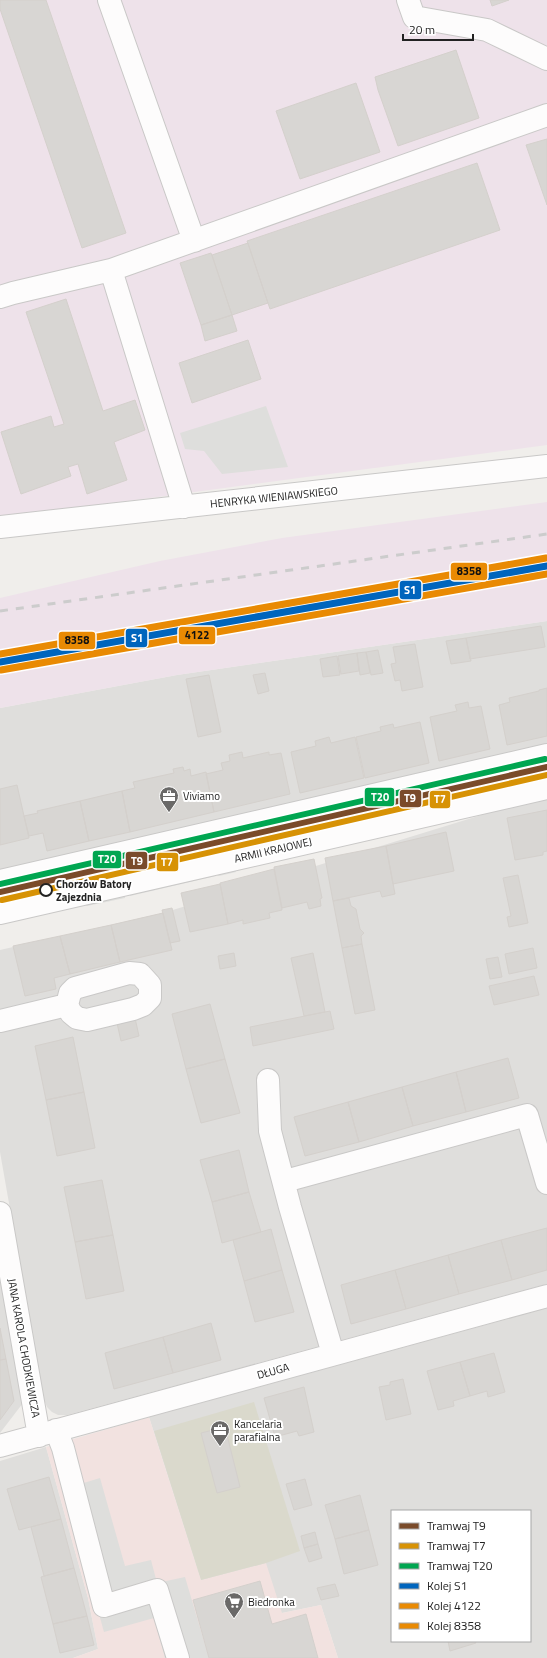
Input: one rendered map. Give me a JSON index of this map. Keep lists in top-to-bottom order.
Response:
{
  "streets": {
    "street": [
      "HENRYKA WIENIAWSKIEGO",
      "ARMII KRAJOWEJ",
      "JANA KAROLA CHODKIEWICZA",
      "DŁUGA"
    ]
  },
  "crossings": [
    ["JANA KAROLA CHODKIEWICZA", "DŁUGA"]
  ],
  "places": {
    "office": ["Viviamo", "Kancelaria parafialna"],
    "other": ["Chorzów Batory Zajezdnia"],
    "supermarket": ["Biedronka"]
  },
  "lines": [
    "rail line 8358",
    "rail line S1",
    "rail line 4122",
    "tram line T20",
    "tram line T9",
    "tram line T7"
  ],
  "legend": [
    "Tramwaj T9",
    "Tramwaj T7",
    "Tramwaj T20",
    "Kolej S1",
    "Kolej 4122",
    "Kolej 8358"
  ],
  "scale_bar": "20 m"
}
